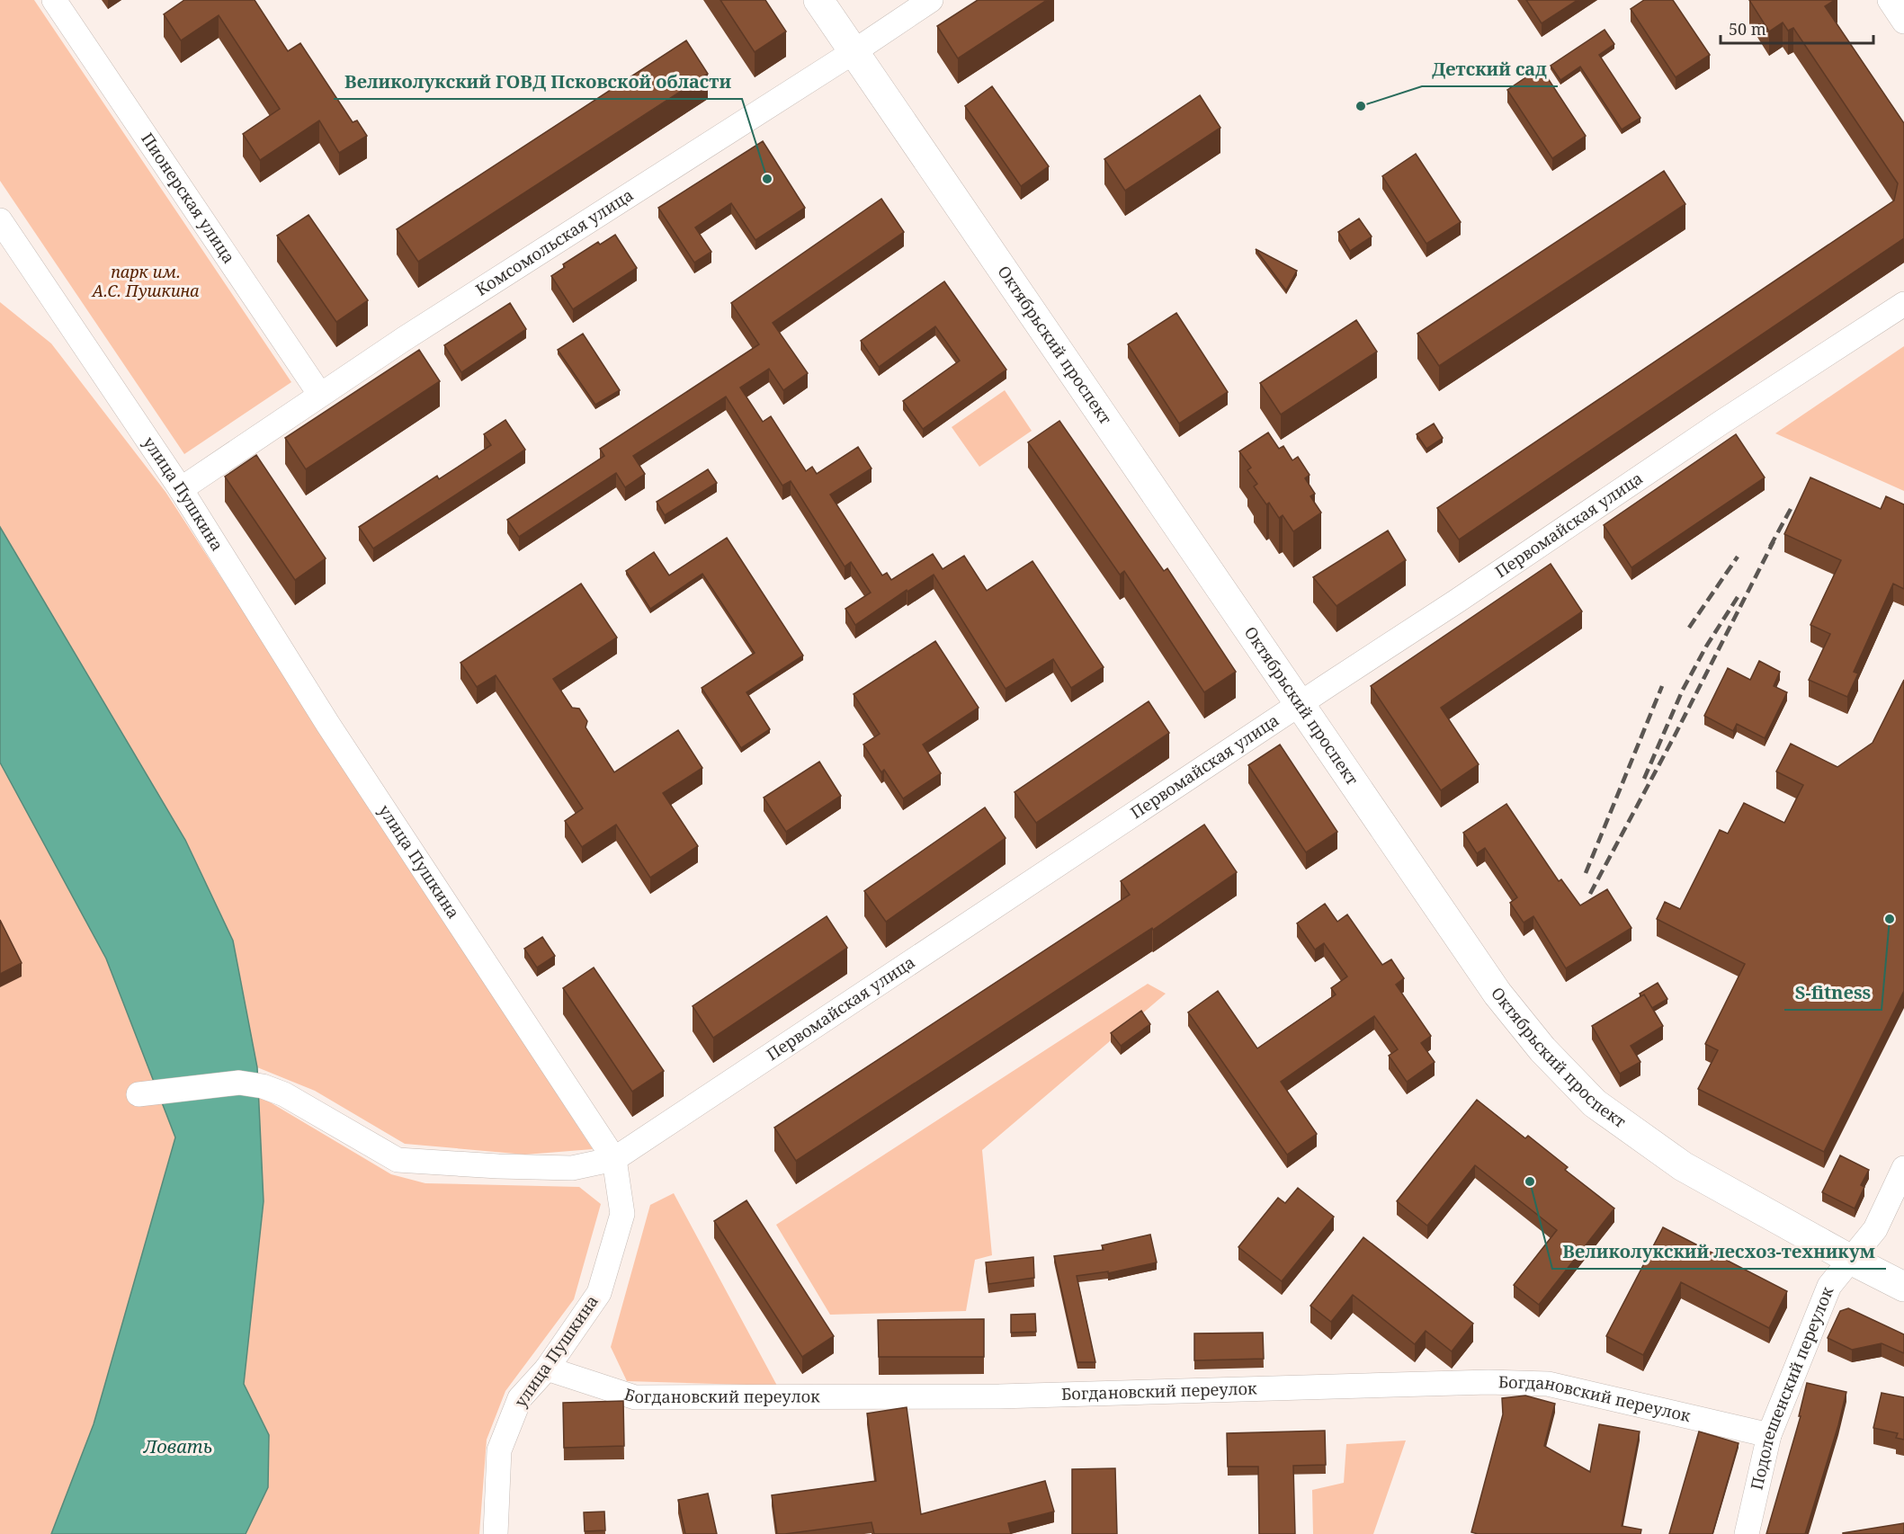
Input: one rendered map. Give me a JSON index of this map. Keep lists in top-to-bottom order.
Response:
{
  "streets": {
    "main road": ["Октябрьский проспект"],
    "street": [
      "Пионерская улица",
      "Комсомольская улица",
      "улица Пушкина",
      "Первомайская улица",
      "Подолешенский переулок",
      "Богдановский переулок"
    ]
  },
  "crossings": [
    ["Пионерская улица", "Комсомольская улица"],
    ["Комсомольская улица", "Октябрьский проспект"],
    ["Комсомольская улица", "улица Пушкина"],
    ["Октябрьский проспект", "Первомайская улица"],
    ["Октябрьский проспект", "Подолешенский переулок"],
    ["улица Пушкина", "Первомайская улица"],
    ["улица Пушкина", "Богдановский переулок"],
    ["Подолешенский переулок", "Богдановский переулок"]
  ],
  "water": ["Ловать"],
  "parks": ["парк им. А.С. Пушкина"],
  "places": [
    "Детский сад",
    "Великолукский ГОВД Псковской области",
    "S-fitness",
    "Великолукский лесхоз-техникум"
  ],
  "scale_bar": "50 m"
}
